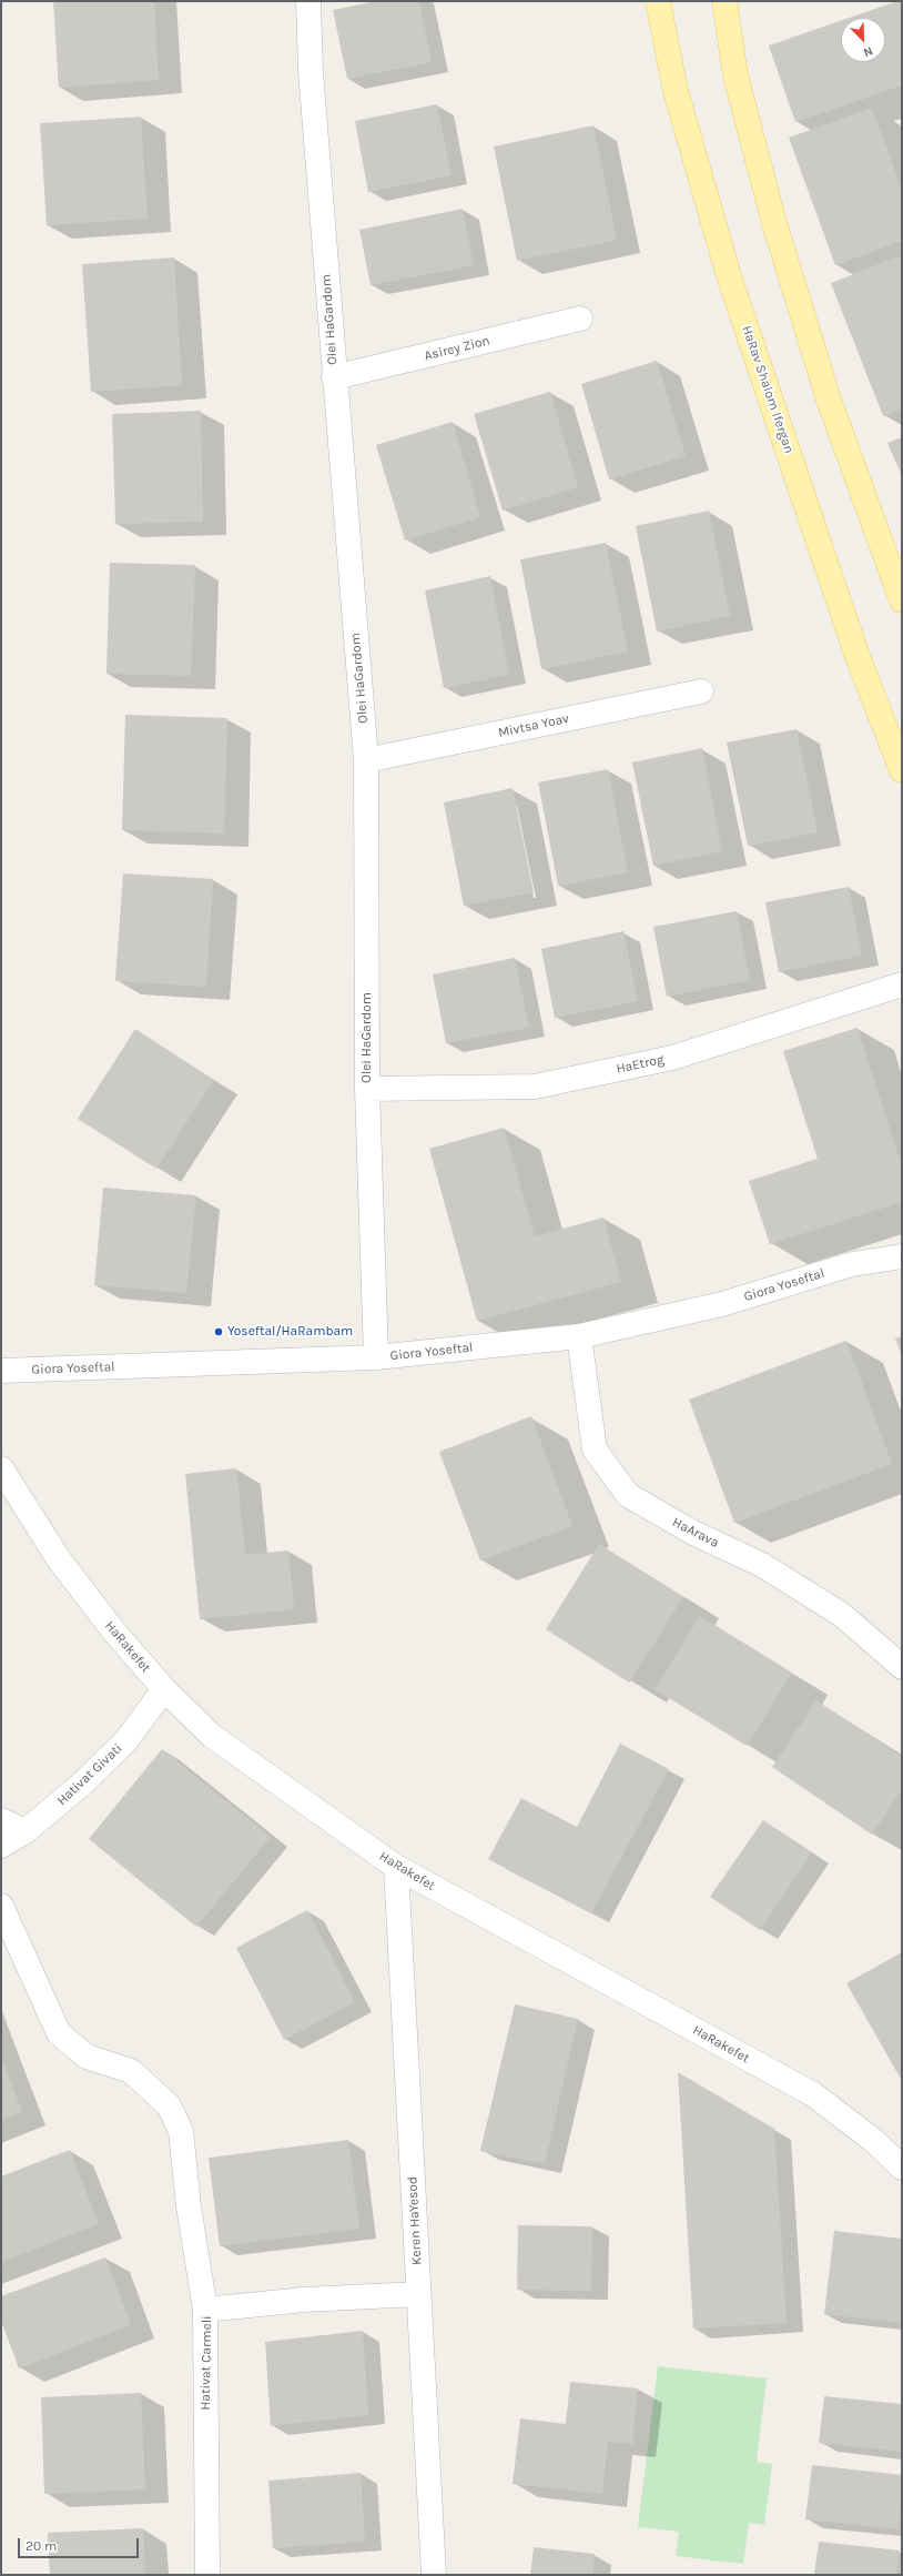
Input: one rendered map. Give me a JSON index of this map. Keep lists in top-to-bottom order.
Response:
{
  "streets": {
    "main road": ["HaRav Shalom Ifergan"],
    "street": [
      "Olei HaGardom",
      "Asirey Zion",
      "Mivtsa Yoav",
      "HaEtrog",
      "Giora Yoseftal",
      "HaArava",
      "HaRakefet",
      "Hativat Givati",
      "Keren HaYesod",
      "Hativat Carmeli"
    ]
  },
  "crossings": [
    ["Olei HaGardom", "Asirey Zion"],
    ["Olei HaGardom", "Mivtsa Yoav"],
    ["Olei HaGardom", "HaEtrog"],
    ["Olei HaGardom", "Giora Yoseftal"],
    ["Giora Yoseftal", "HaArava"],
    ["HaRakefet", "Hativat Givati"],
    ["HaRakefet", "Keren HaYesod"],
    ["Keren HaYesod", "Hativat Carmeli"]
  ],
  "places": ["Yoseftal/HaRambam"],
  "scale_bar": "20 m",
  "north": "bottom right"
}
